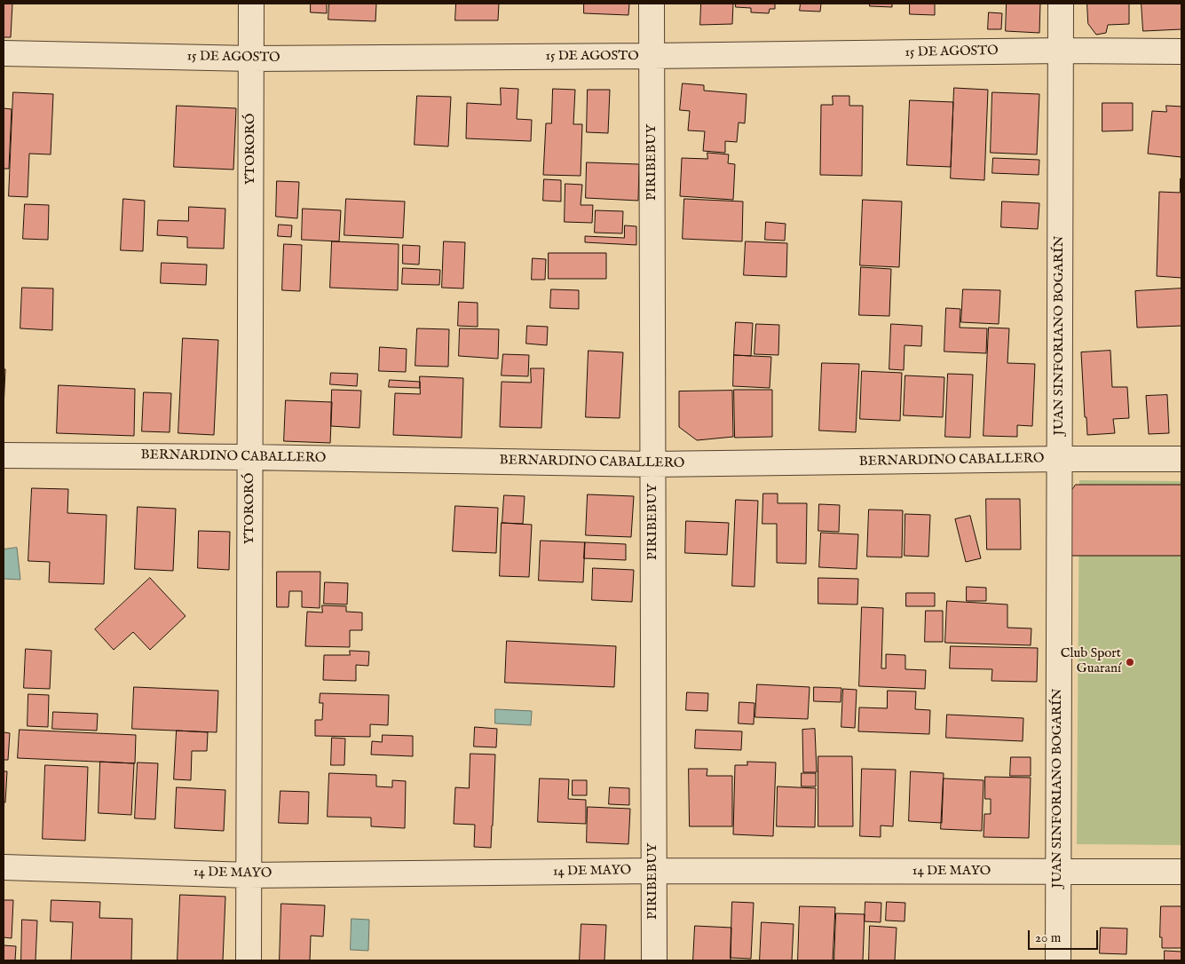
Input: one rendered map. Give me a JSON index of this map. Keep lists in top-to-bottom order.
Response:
{
  "streets": {
    "street": [
      "15 DE AGOSTO",
      "YTORORÓ",
      "PIRIBEBUY",
      "JUAN SINFORIANO BOGARÍN",
      "BERNARDINO CABALLERO",
      "14 DE MAYO"
    ]
  },
  "crossings": [
    ["15 DE AGOSTO", "YTORORÓ"],
    ["15 DE AGOSTO", "PIRIBEBUY"],
    ["15 DE AGOSTO", "JUAN SINFORIANO BOGARÍN"],
    ["YTORORÓ", "BERNARDINO CABALLERO"],
    ["YTORORÓ", "14 DE MAYO"],
    ["PIRIBEBUY", "BERNARDINO CABALLERO"],
    ["PIRIBEBUY", "14 DE MAYO"],
    ["JUAN SINFORIANO BOGARÍN", "BERNARDINO CABALLERO"],
    ["JUAN SINFORIANO BOGARÍN", "14 DE MAYO"]
  ],
  "places": ["Club Sport Guaraní"],
  "scale_bar": "20 m"
}
